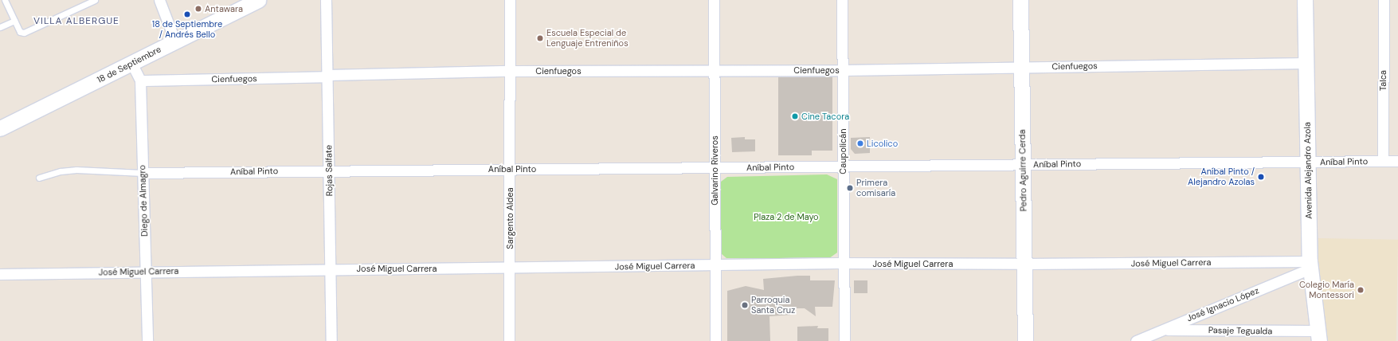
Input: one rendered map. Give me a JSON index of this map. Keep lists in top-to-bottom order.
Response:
{
  "streets": {
    "main road": ["18 de Septiembre", "Pedro Aguirre Cerda", "Avenida Alejandro Azola"],
    "street": [
      "Cienfuegos",
      "Talca",
      "Caupolicán",
      "Aníbal Pinto",
      "Rojas Salfate",
      "Galvarino Riveros",
      "Diego de Almagro",
      "Sargento Aldea",
      "José Miguel Carrera",
      "José Ignacio López",
      "Pasaje Tegualda"
    ]
  },
  "crossings": [
    ["18 de Septiembre", "Diego de Almagro"],
    ["Cienfuegos", "Caupolicán"],
    ["Cienfuegos", "Rojas Salfate"],
    ["Cienfuegos", "Galvarino Riveros"],
    ["Cienfuegos", "Pedro Aguirre Cerda"],
    ["Cienfuegos", "Avenida Alejandro Azola"],
    ["Cienfuegos", "Diego de Almagro"],
    ["Cienfuegos", "Sargento Aldea"],
    ["Talca", "Aníbal Pinto"],
    ["Caupolicán", "Aníbal Pinto"],
    ["Caupolicán", "José Miguel Carrera"],
    ["Aníbal Pinto", "Rojas Salfate"],
    ["Aníbal Pinto", "Galvarino Riveros"],
    ["Aníbal Pinto", "Pedro Aguirre Cerda"],
    ["Aníbal Pinto", "Avenida Alejandro Azola"],
    ["Aníbal Pinto", "Diego de Almagro"],
    ["Aníbal Pinto", "Sargento Aldea"],
    ["Rojas Salfate", "José Miguel Carrera"],
    ["Galvarino Riveros", "José Miguel Carrera"],
    ["Pedro Aguirre Cerda", "José Miguel Carrera"],
    ["Avenida Alejandro Azola", "José Miguel Carrera"],
    ["Avenida Alejandro Azola", "José Ignacio López"],
    ["Avenida Alejandro Azola", "Pasaje Tegualda"],
    ["Diego de Almagro", "José Miguel Carrera"],
    ["Sargento Aldea", "José Miguel Carrera"],
    ["José Miguel Carrera", "José Ignacio López"],
    ["José Ignacio López", "Pasaje Tegualda"]
  ],
  "districts": ["VILLA ALBERGUE"],
  "parks": ["Plaza 2 de Mayo"],
  "places": [
    "Antawara",
    "18 de Septiembre / Andrés Bello",
    "Escuela Especial de Lenguaje Entreniños",
    "Cine Tacora",
    "Licolico",
    "Aníbal Pinto / Alejandro Azolas",
    "Primera comisaría",
    "Colegio María Montessori",
    "Parroquia Santa Cruz"
  ]
}
